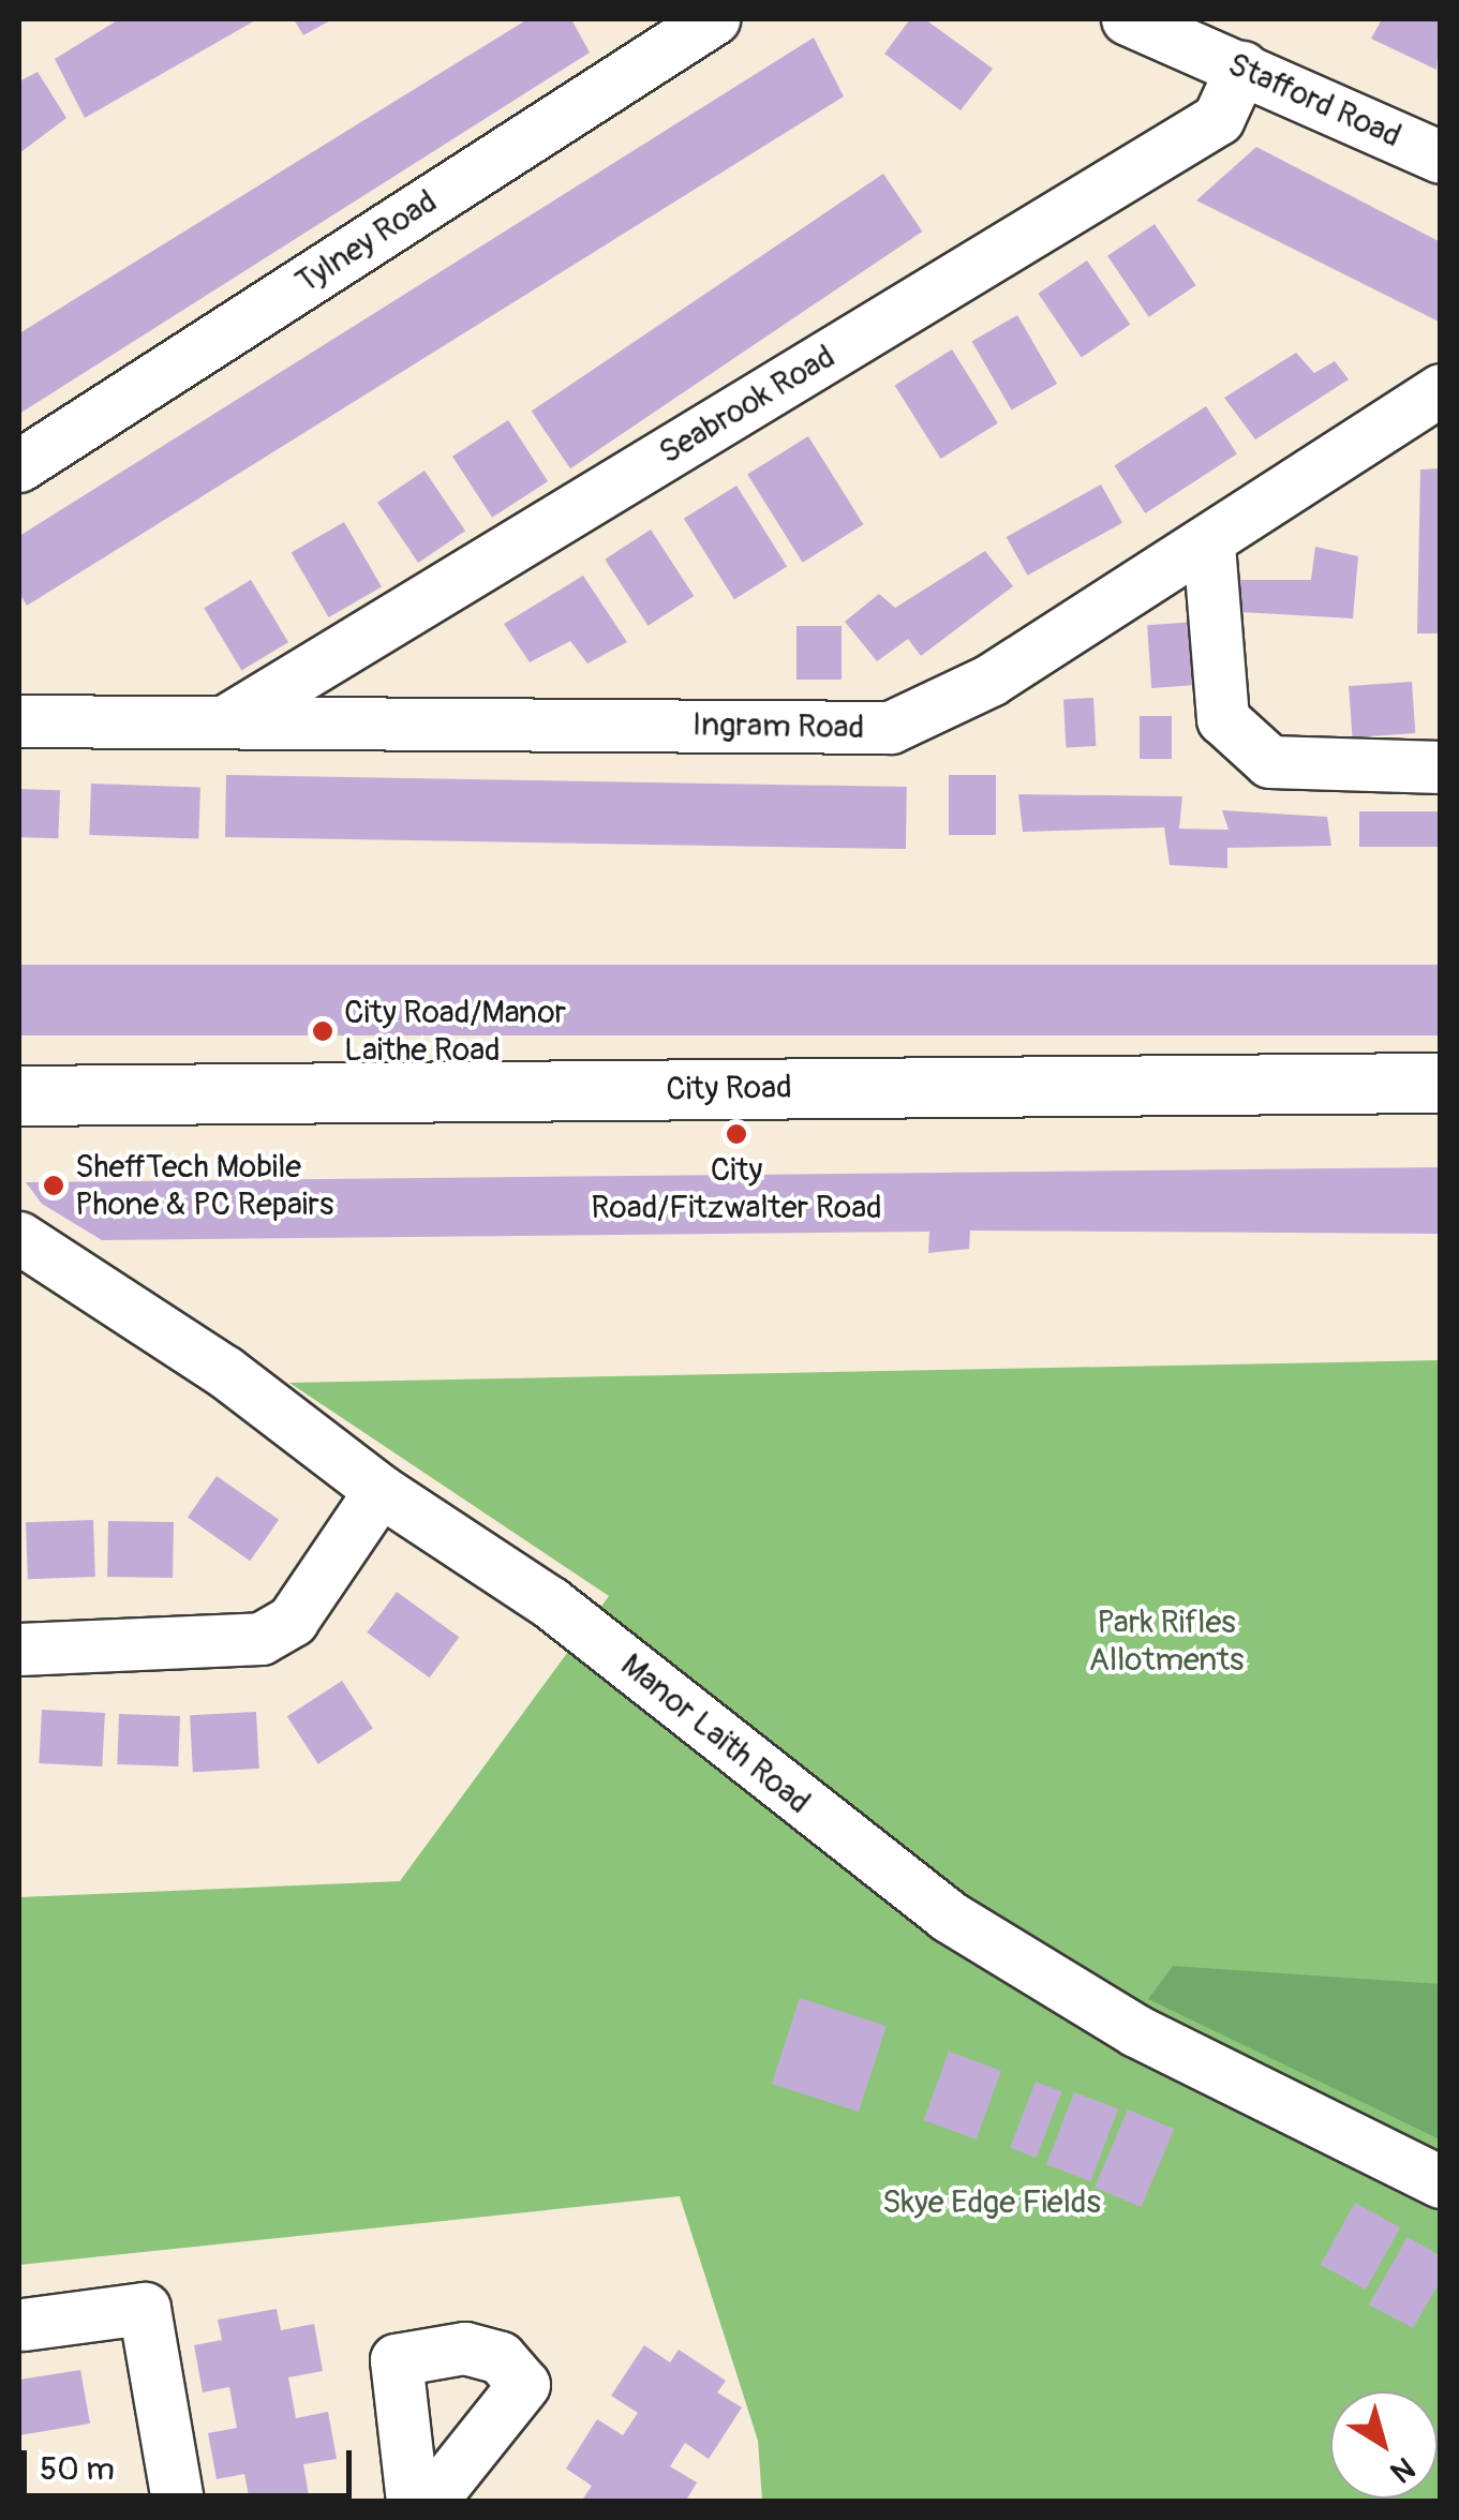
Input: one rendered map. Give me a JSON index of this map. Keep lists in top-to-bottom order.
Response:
{
  "streets": {
    "main road": ["City Road"],
    "street": [
      "Stafford Road",
      "Tylney Road",
      "Seabrook Road",
      "Ingram Road",
      "Manor Laith Road"
    ]
  },
  "crossings": [
    ["Stafford Road", "Seabrook Road"],
    ["Seabrook Road", "Ingram Road"]
  ],
  "parks": ["Park Rifles Allotments", "Skye Edge Fields"],
  "places": ["City Road/Manor Laithe Road", "City Road/Fitzwalter Road", "SheffTech Mobile Phone & PC Repairs"],
  "scale_bar": "50 m",
  "north": "bottom right"
}
